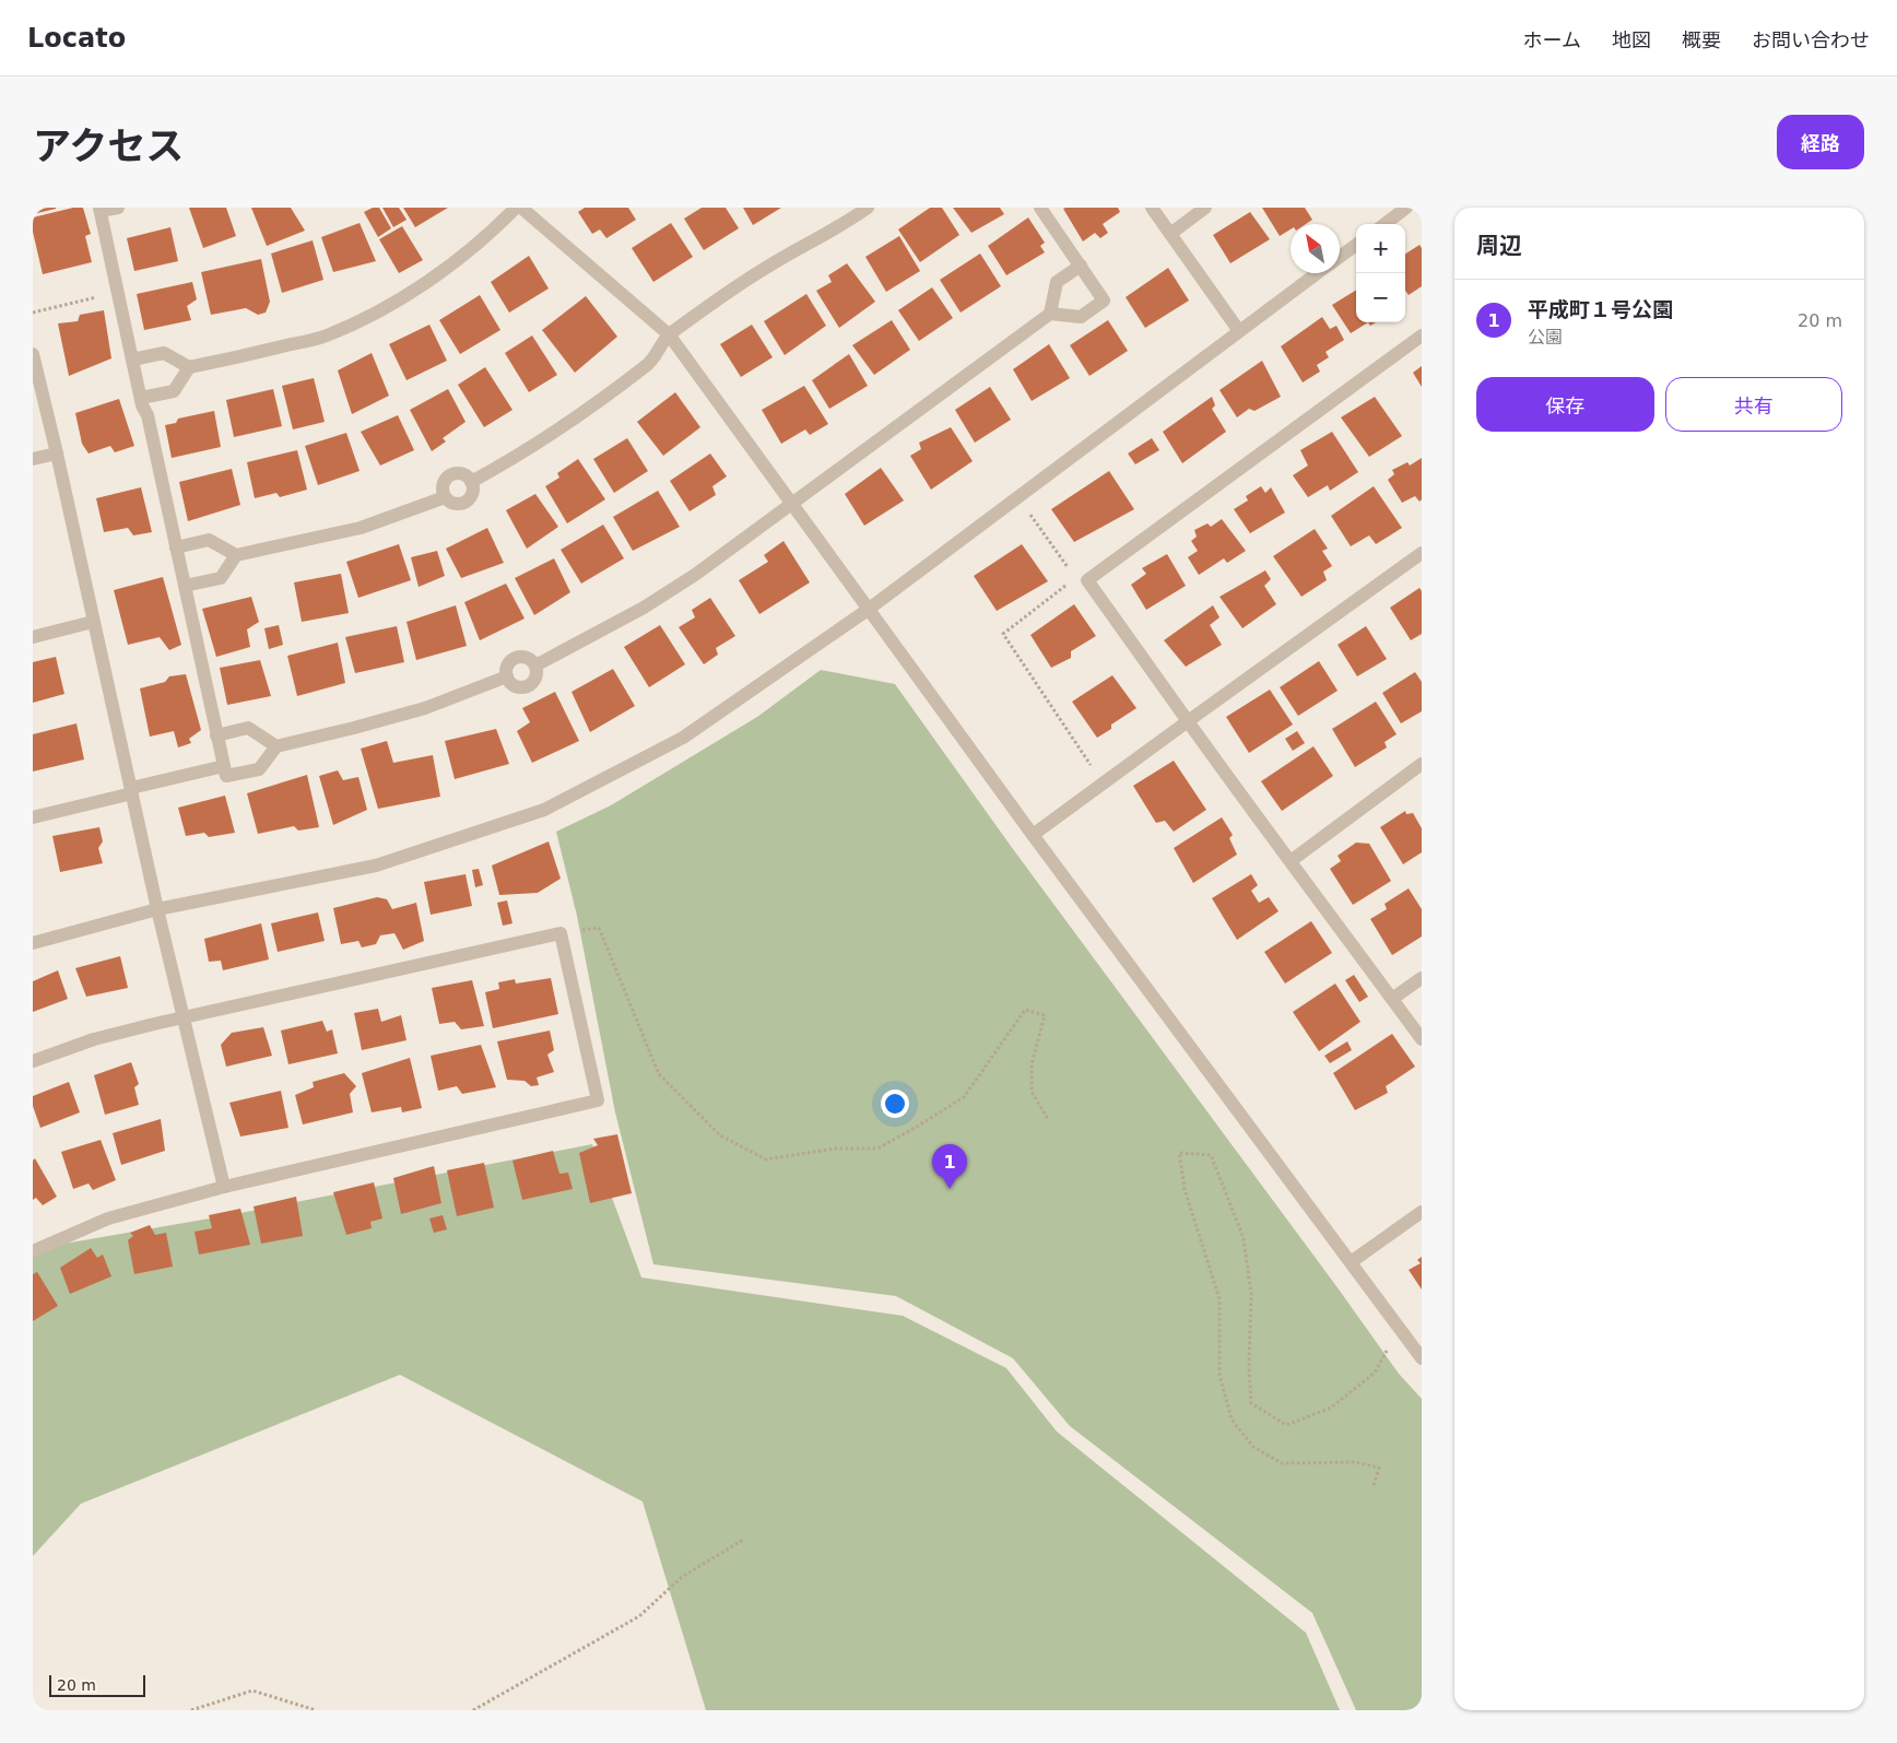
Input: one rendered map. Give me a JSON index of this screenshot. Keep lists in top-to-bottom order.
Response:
{
  "scale_bar": "20 m",
  "north": "top left",
  "page": {
    "header": "Locato",
    "nav": [
      "ホーム",
      "地図",
      "概要",
      "お問い合わせ"
    ],
    "title": "アクセス",
    "buttons": [
      "経路",
      ["保存", "共有"]
    ],
    "heading": "周辺",
    "map_buttons": ["+", "−"],
    "list": [
      {
        "mark": "1",
        "name": "平成町１号公園",
        "note": "公園",
        "value": "20 m"
      }
    ],
    "pins": "1",
    "scale": "20 m"
  }
}
